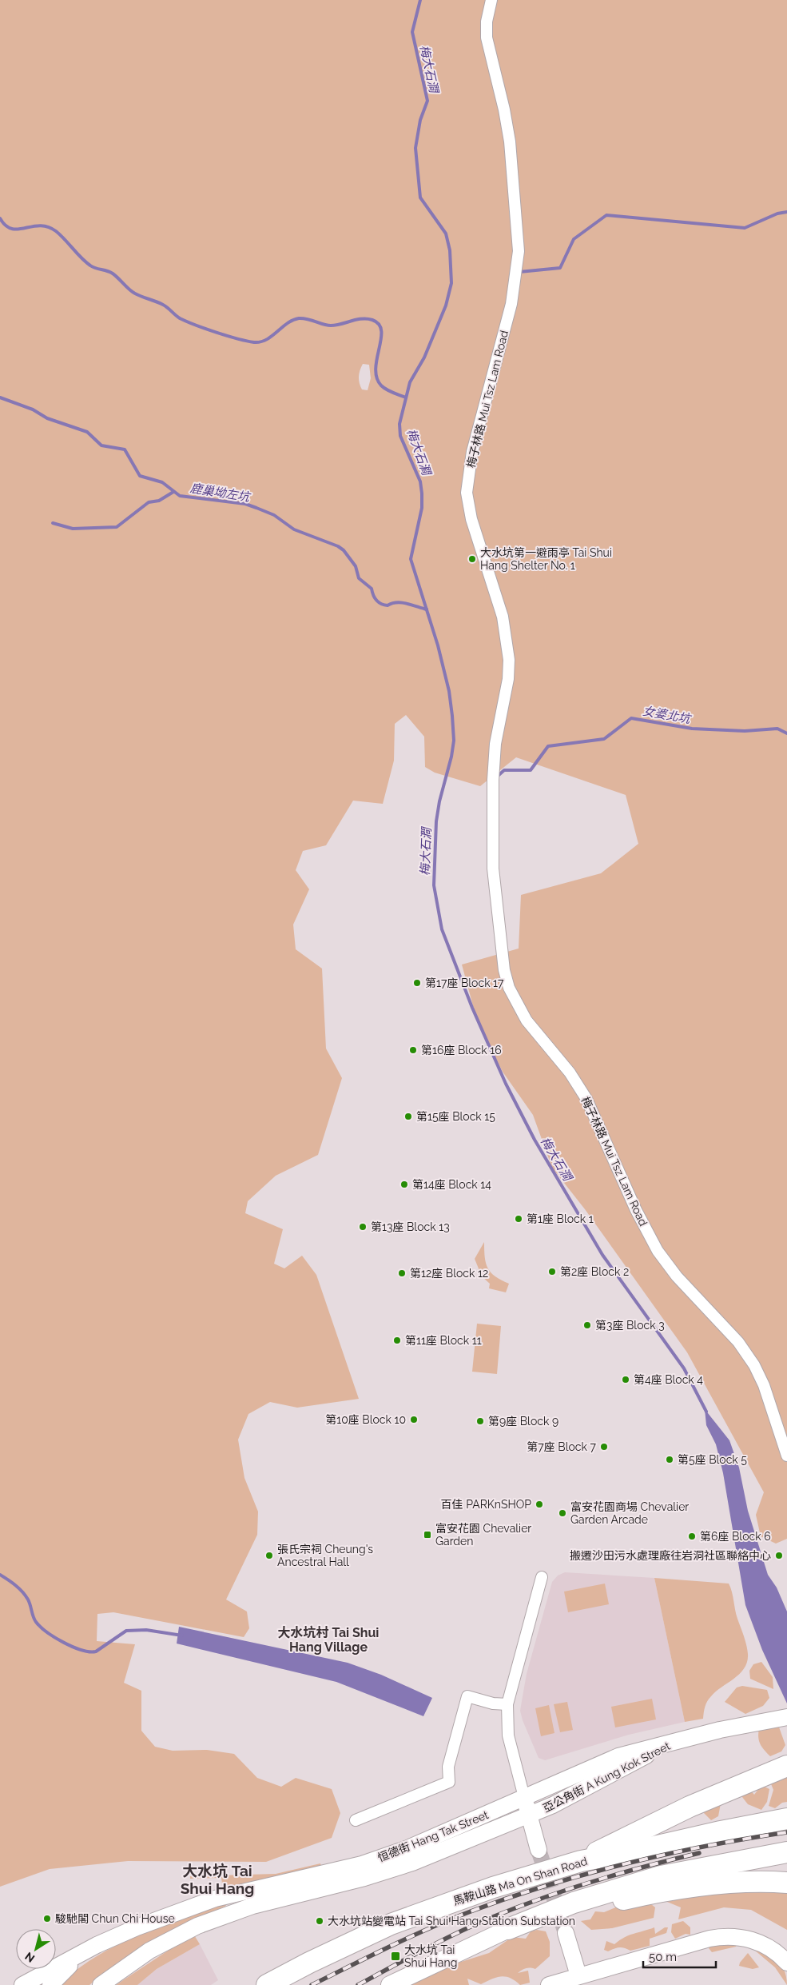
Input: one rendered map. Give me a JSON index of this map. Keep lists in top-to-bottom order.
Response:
{
  "streets": {
    "highway": ["馬鞍山路 Ma On Shan Road"],
    "main road": ["亞公角街 A Kung Kok Street", "恒德街 Hang Tak Street"],
    "street": ["梅子林路 Mui Tsz Lam Road"]
  },
  "crossings": [
    ["亞公角街 A Kung Kok Street", "恒德街 Hang Tak Street"]
  ],
  "districts": ["大水坑村 Tai Shui Hang Village", "大水坑 Tai Shui Hang"],
  "water": ["梅大石澗", "鹿巢坳左坑", "女婆北坑"],
  "places": {
    "other": [
      "大水坑第一避雨亭 Tai Shui Hang Shelter No. 1",
      "第17座 Block 17",
      "第16座 Block 16",
      "第15座 Block 15",
      "第14座 Block 14",
      "第1座 Block 1",
      "第13座 Block 13",
      "第2座 Block 2",
      "第12座 Block 12",
      "第3座 Block 3",
      "第11座 Block 11",
      "第4座 Block 4",
      "第10座 Block 10",
      "第9座 Block 9",
      "第7座 Block 7",
      "第5座 Block 5",
      "百佳 PARKnSHOP",
      "富安花園商場 Chevalier Garden Arcade",
      "第6座 Block 6",
      "張氏宗祠 Cheung's Ancestral Hall",
      "搬遷沙田污水處理廠往岩洞社區聯絡中心",
      "駿馳閣 Chun Chi House",
      "大水坑站變電站 Tai Shui Hang Station Substation"
    ],
    "transit": ["富安花園 Chevalier Garden", "大水坑 Tai Shui Hang"]
  },
  "scale_bar": "50 m",
  "north": "bottom left"
}
